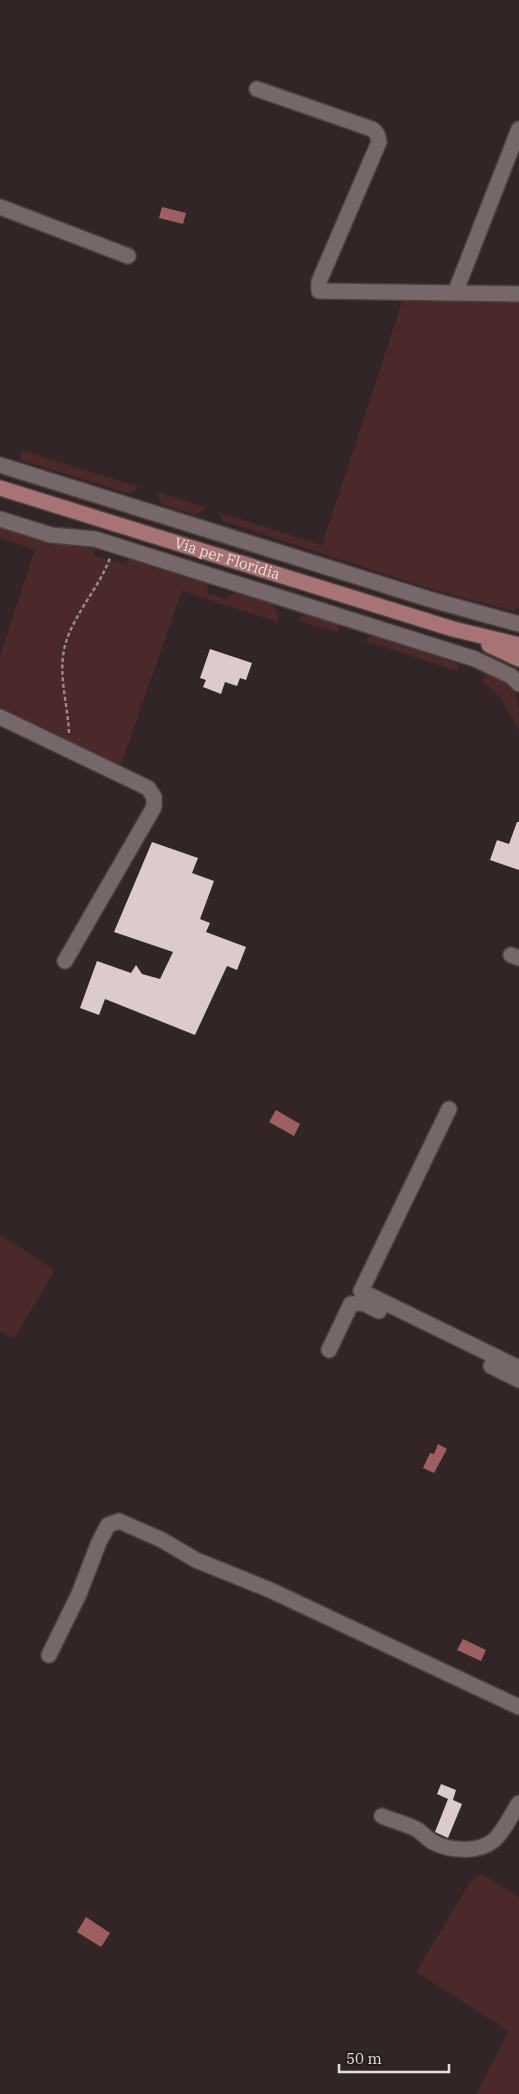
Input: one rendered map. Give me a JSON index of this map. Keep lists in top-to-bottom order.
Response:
{
  "streets": {
    "main road": ["Via per Floridia"]
  },
  "scale_bar": "50 m"
}
